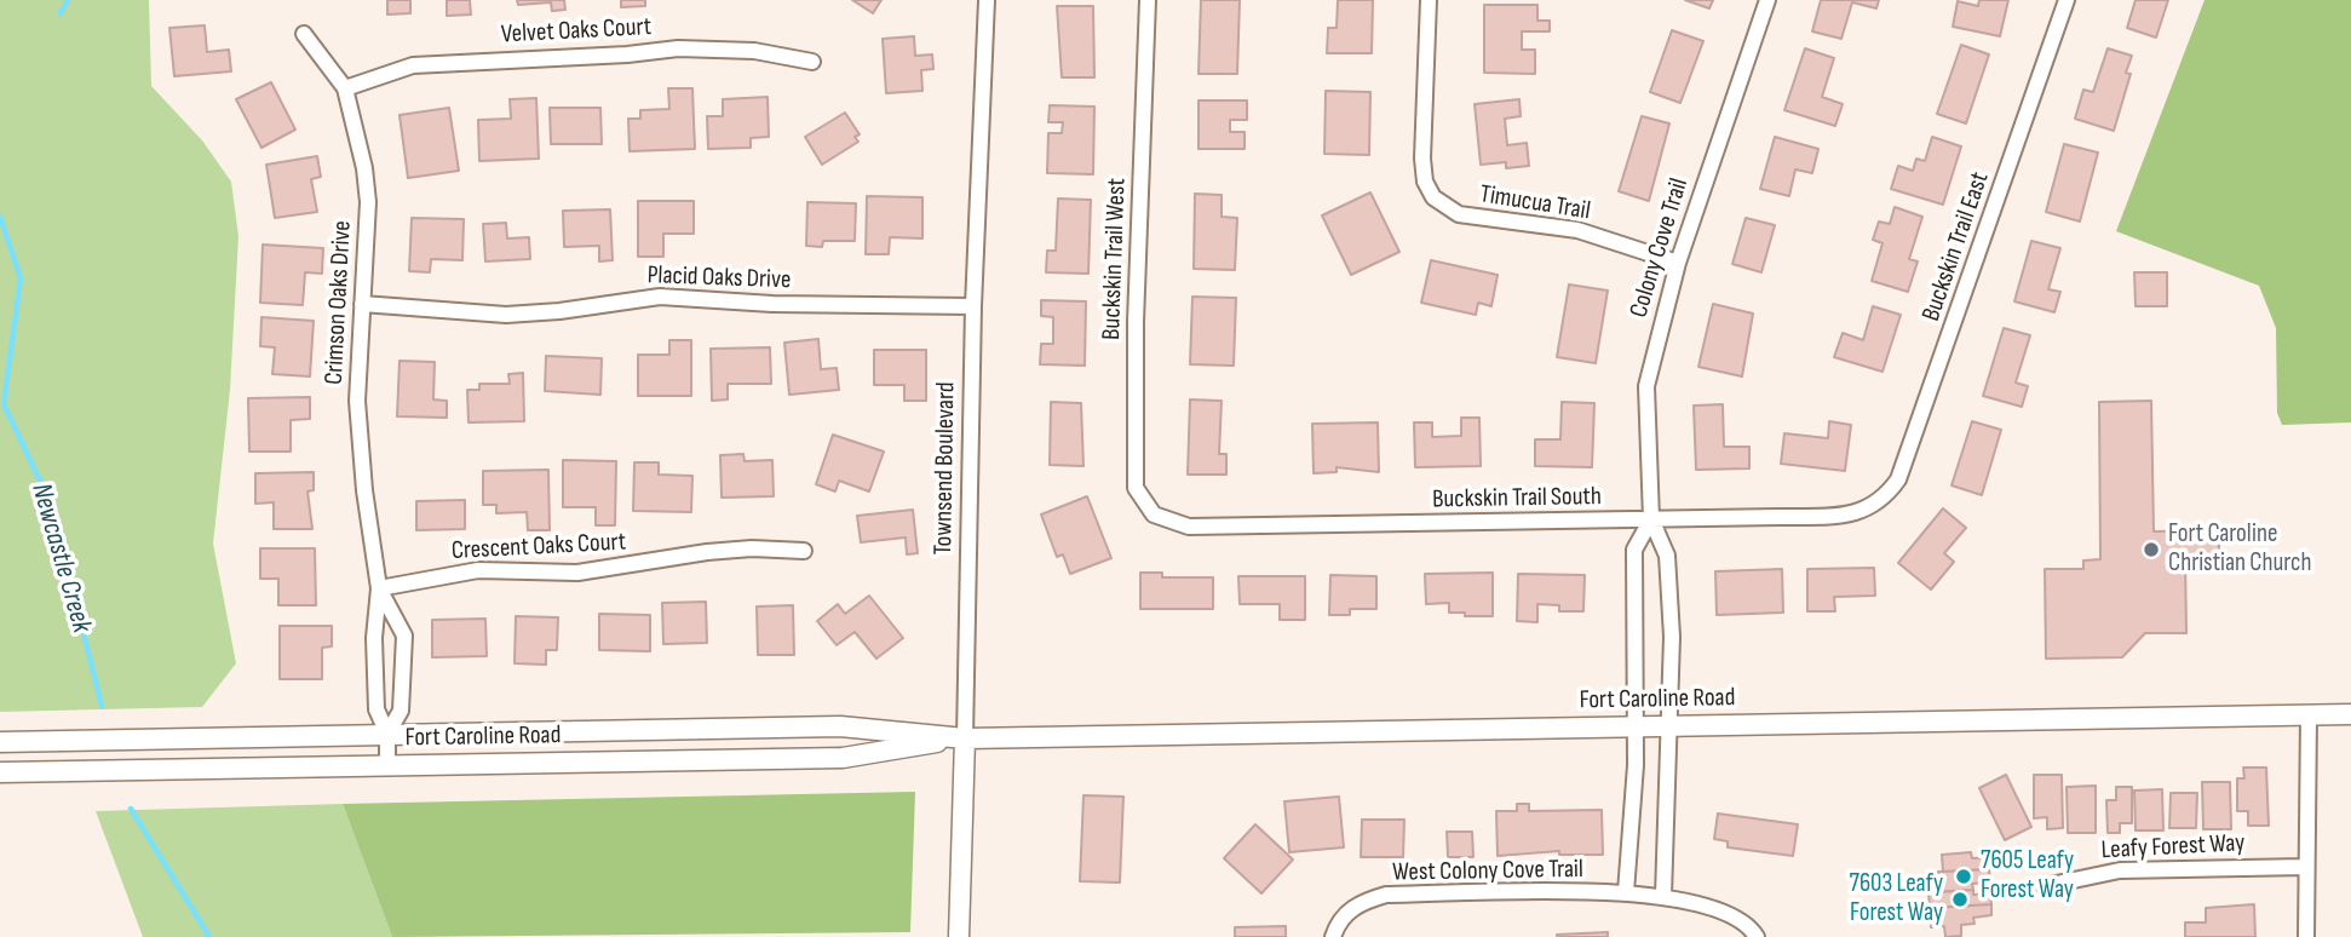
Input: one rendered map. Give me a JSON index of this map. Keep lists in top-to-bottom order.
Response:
{
  "streets": {
    "street": [
      "Velvet Oaks Court",
      "Timucua Trail",
      "Buckskin Trail East",
      "Colony Cove Trail",
      "Buckskin Trail West",
      "Placid Oaks Drive",
      "Crimson Oaks Drive",
      "Townsend Boulevard",
      "Buckskin Trail South",
      "Crescent Oaks Court",
      "Fort Caroline Road",
      "Leafy Forest Way",
      "West Colony Cove Trail"
    ]
  },
  "crossings": [
    ["Velvet Oaks Court", "Crimson Oaks Drive"],
    ["Timucua Trail", "Colony Cove Trail"],
    ["Buckskin Trail East", "Buckskin Trail South"],
    ["Colony Cove Trail", "Buckskin Trail South"],
    ["Colony Cove Trail", "Fort Caroline Road"],
    ["Colony Cove Trail", "West Colony Cove Trail"],
    ["Buckskin Trail West", "Buckskin Trail South"],
    ["Placid Oaks Drive", "Crimson Oaks Drive"],
    ["Placid Oaks Drive", "Townsend Boulevard"],
    ["Crimson Oaks Drive", "Crescent Oaks Court"],
    ["Crimson Oaks Drive", "Fort Caroline Road"],
    ["Townsend Boulevard", "Fort Caroline Road"]
  ],
  "water": ["Newcastle Creek"],
  "places": ["Fort Caroline Christian Church", "7605 Leafy Forest Way", "7603 Leafy Forest Way"]
}
